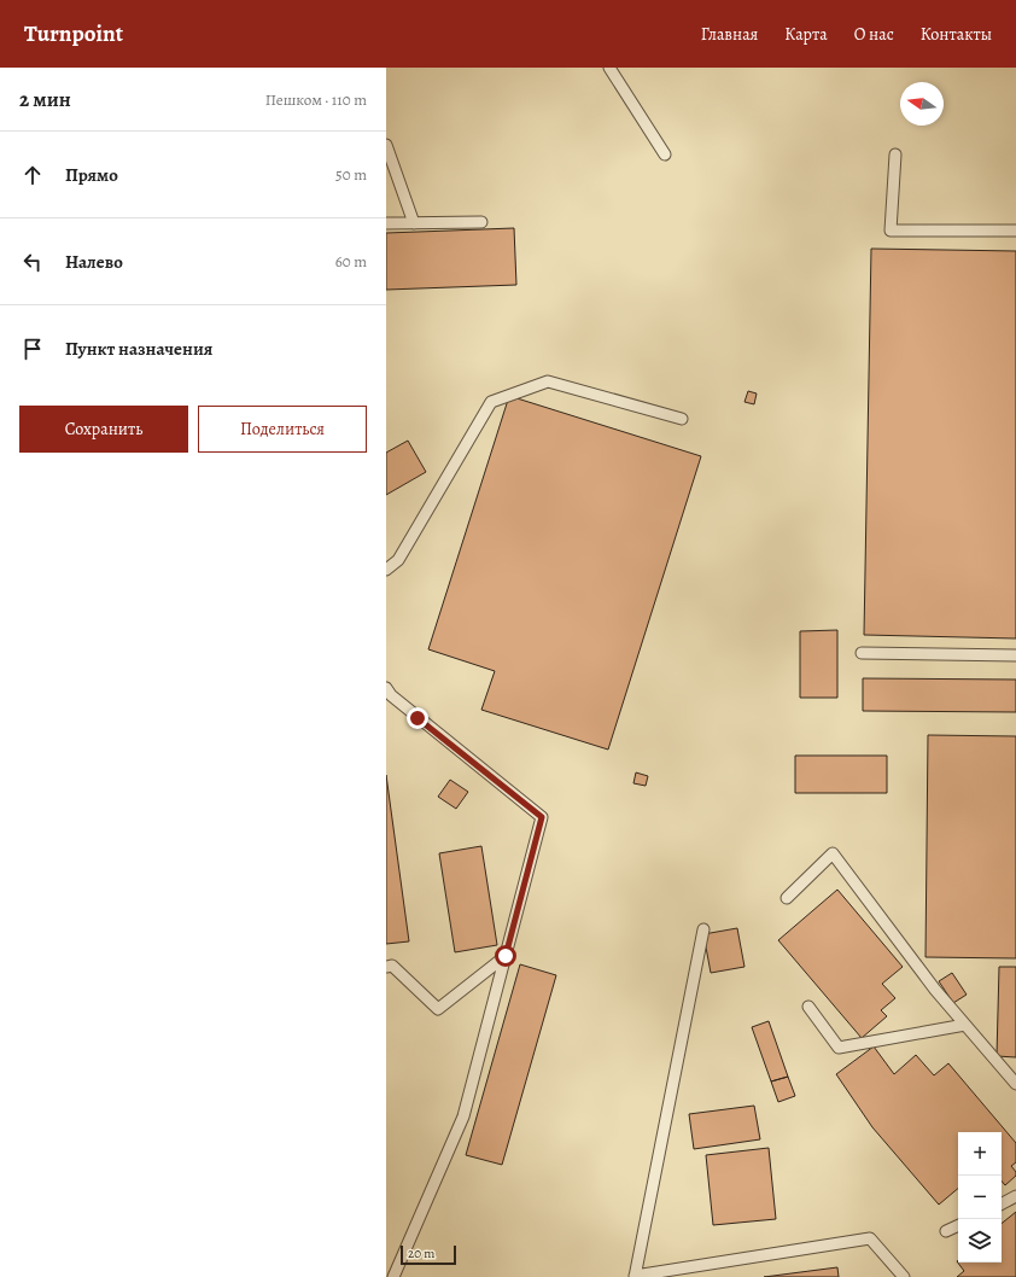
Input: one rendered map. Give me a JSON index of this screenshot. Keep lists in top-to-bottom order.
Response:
{
  "scale_bar": "20 m",
  "north": "left",
  "page": {
    "header": "Turnpoint",
    "nav": [
      "Главная",
      "Карта",
      "О нас",
      "Контакты"
    ],
    "heading": ["2 мин", "Пешком · 110 m"],
    "list": [
      ["Прямо", "50 m"],
      ["Налево", "60 m"],
      "Пункт назначения"
    ],
    "buttons": ["Сохранить", "Поделиться"],
    "map_buttons": ["+", "−"],
    "scale": "20 m"
  }
}
